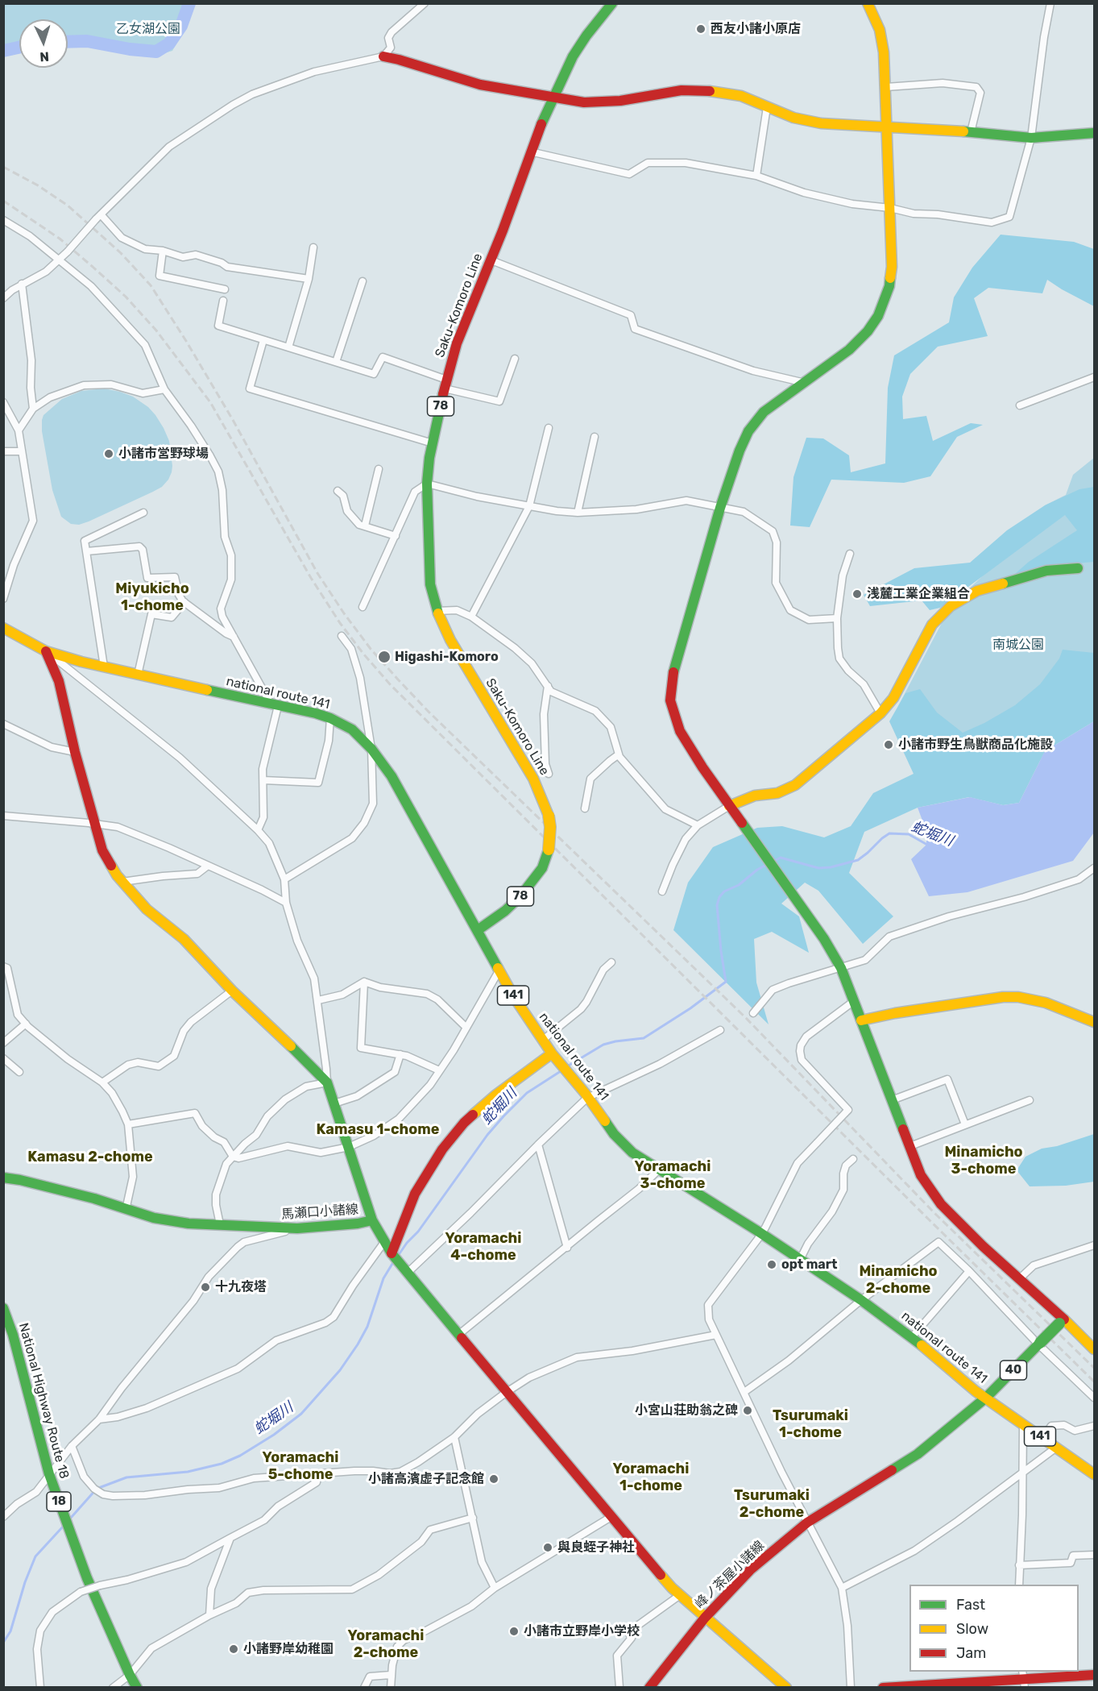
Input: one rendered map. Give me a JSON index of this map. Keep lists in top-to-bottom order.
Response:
{
  "streets": {
    "main road": [
      "Saku-Komoro Line",
      "78",
      "national route 141",
      "141",
      "馬瀬口小諸線",
      "40",
      "National Highway Route 18",
      "18",
      "峰ノ茶屋小諸線"
    ]
  },
  "crossings": [
    ["Saku-Komoro Line", "national route 141"],
    ["national route 141", "40"],
    ["national route 141", "峰ノ茶屋小諸線"],
    ["馬瀬口小諸線", "峰ノ茶屋小諸線"],
    ["40", "峰ノ茶屋小諸線"]
  ],
  "districts": [
    "Miyukicho 1-chome",
    "Kamasu 1-chome",
    "Minamicho 3-chome",
    "Kamasu 2-chome",
    "Yoramachi 3-chome",
    "Yoramachi 4-chome",
    "Minamicho 2-chome",
    "Tsurumaki 1-chome",
    "Yoramachi 5-chome",
    "Yoramachi 1-chome",
    "Tsurumaki 2-chome",
    "Yoramachi 2-chome"
  ],
  "water": ["蛇堀川"],
  "parks": ["乙女湖公園", "南城公園"],
  "places": [
    "西友小諸小原店",
    "小諸市営野球場",
    "浅麓工業企業組合",
    "Higashi-Komoro",
    "小諸市野生鳥獣商品化施設",
    "opt mart",
    "十九夜塔",
    "小宮山荘助翁之碑",
    "小諸高濱虚子記念館",
    "與良蛭子神社",
    "小諸市立野岸小学校",
    "小諸野岸幼稚園"
  ],
  "legend": ["Fast", "Slow", "Jam"],
  "north": "bottom"
}
